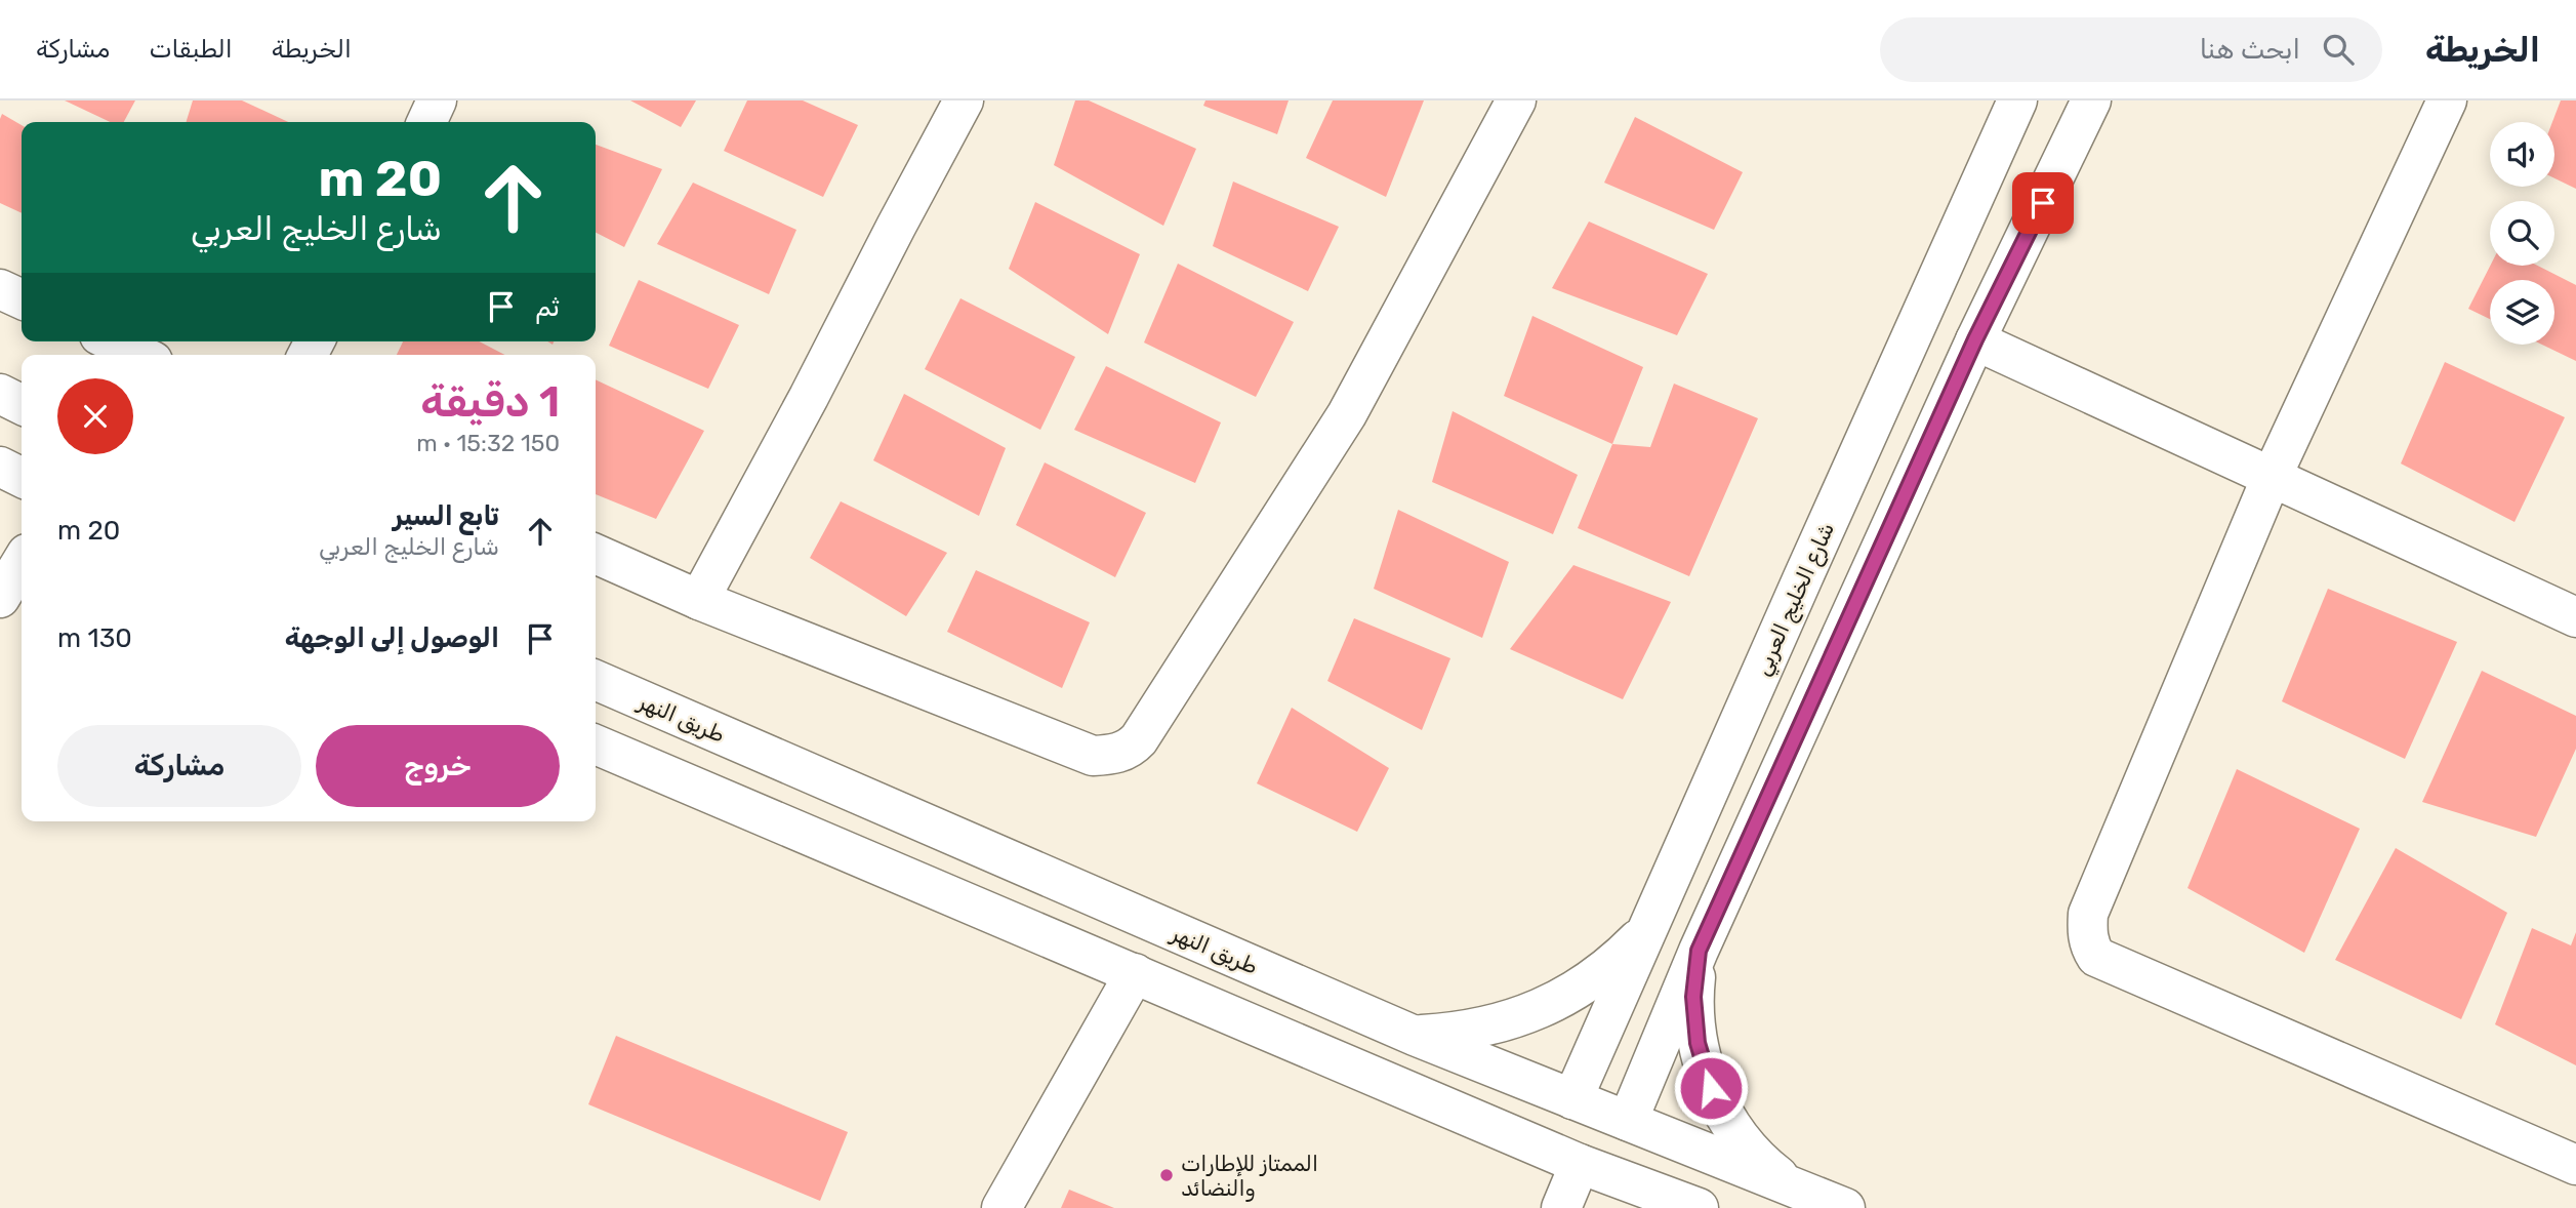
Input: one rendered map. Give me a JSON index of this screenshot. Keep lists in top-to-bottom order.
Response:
{
  "streets": {
    "main road": ["شارع الخليج العربي", "طريق النهر"]
  },
  "crossings": [
    ["شارع الخليج العربي", "طريق النهر"]
  ],
  "places": ["الممتاز للإطارات والنضائد"],
  "page": {
    "header": "الخريطة",
    "search": "ابحث هنا",
    "nav": ["الخريطة", "الطبقات", "مشاركة"],
    "turn": ["20 m", "شارع الخليج العربي"],
    "then": "ثم",
    "heading": ["1 دقيقة", "150 m · 15:32"],
    "list": [
      {
        "name": "تابع السير",
        "note": "شارع الخليج العربي",
        "value": "20 m"
      },
      {
        "name": "الوصول إلى الوجهة",
        "value": "130 m"
      }
    ],
    "buttons": ["خروج", "مشاركة"]
  }
}
